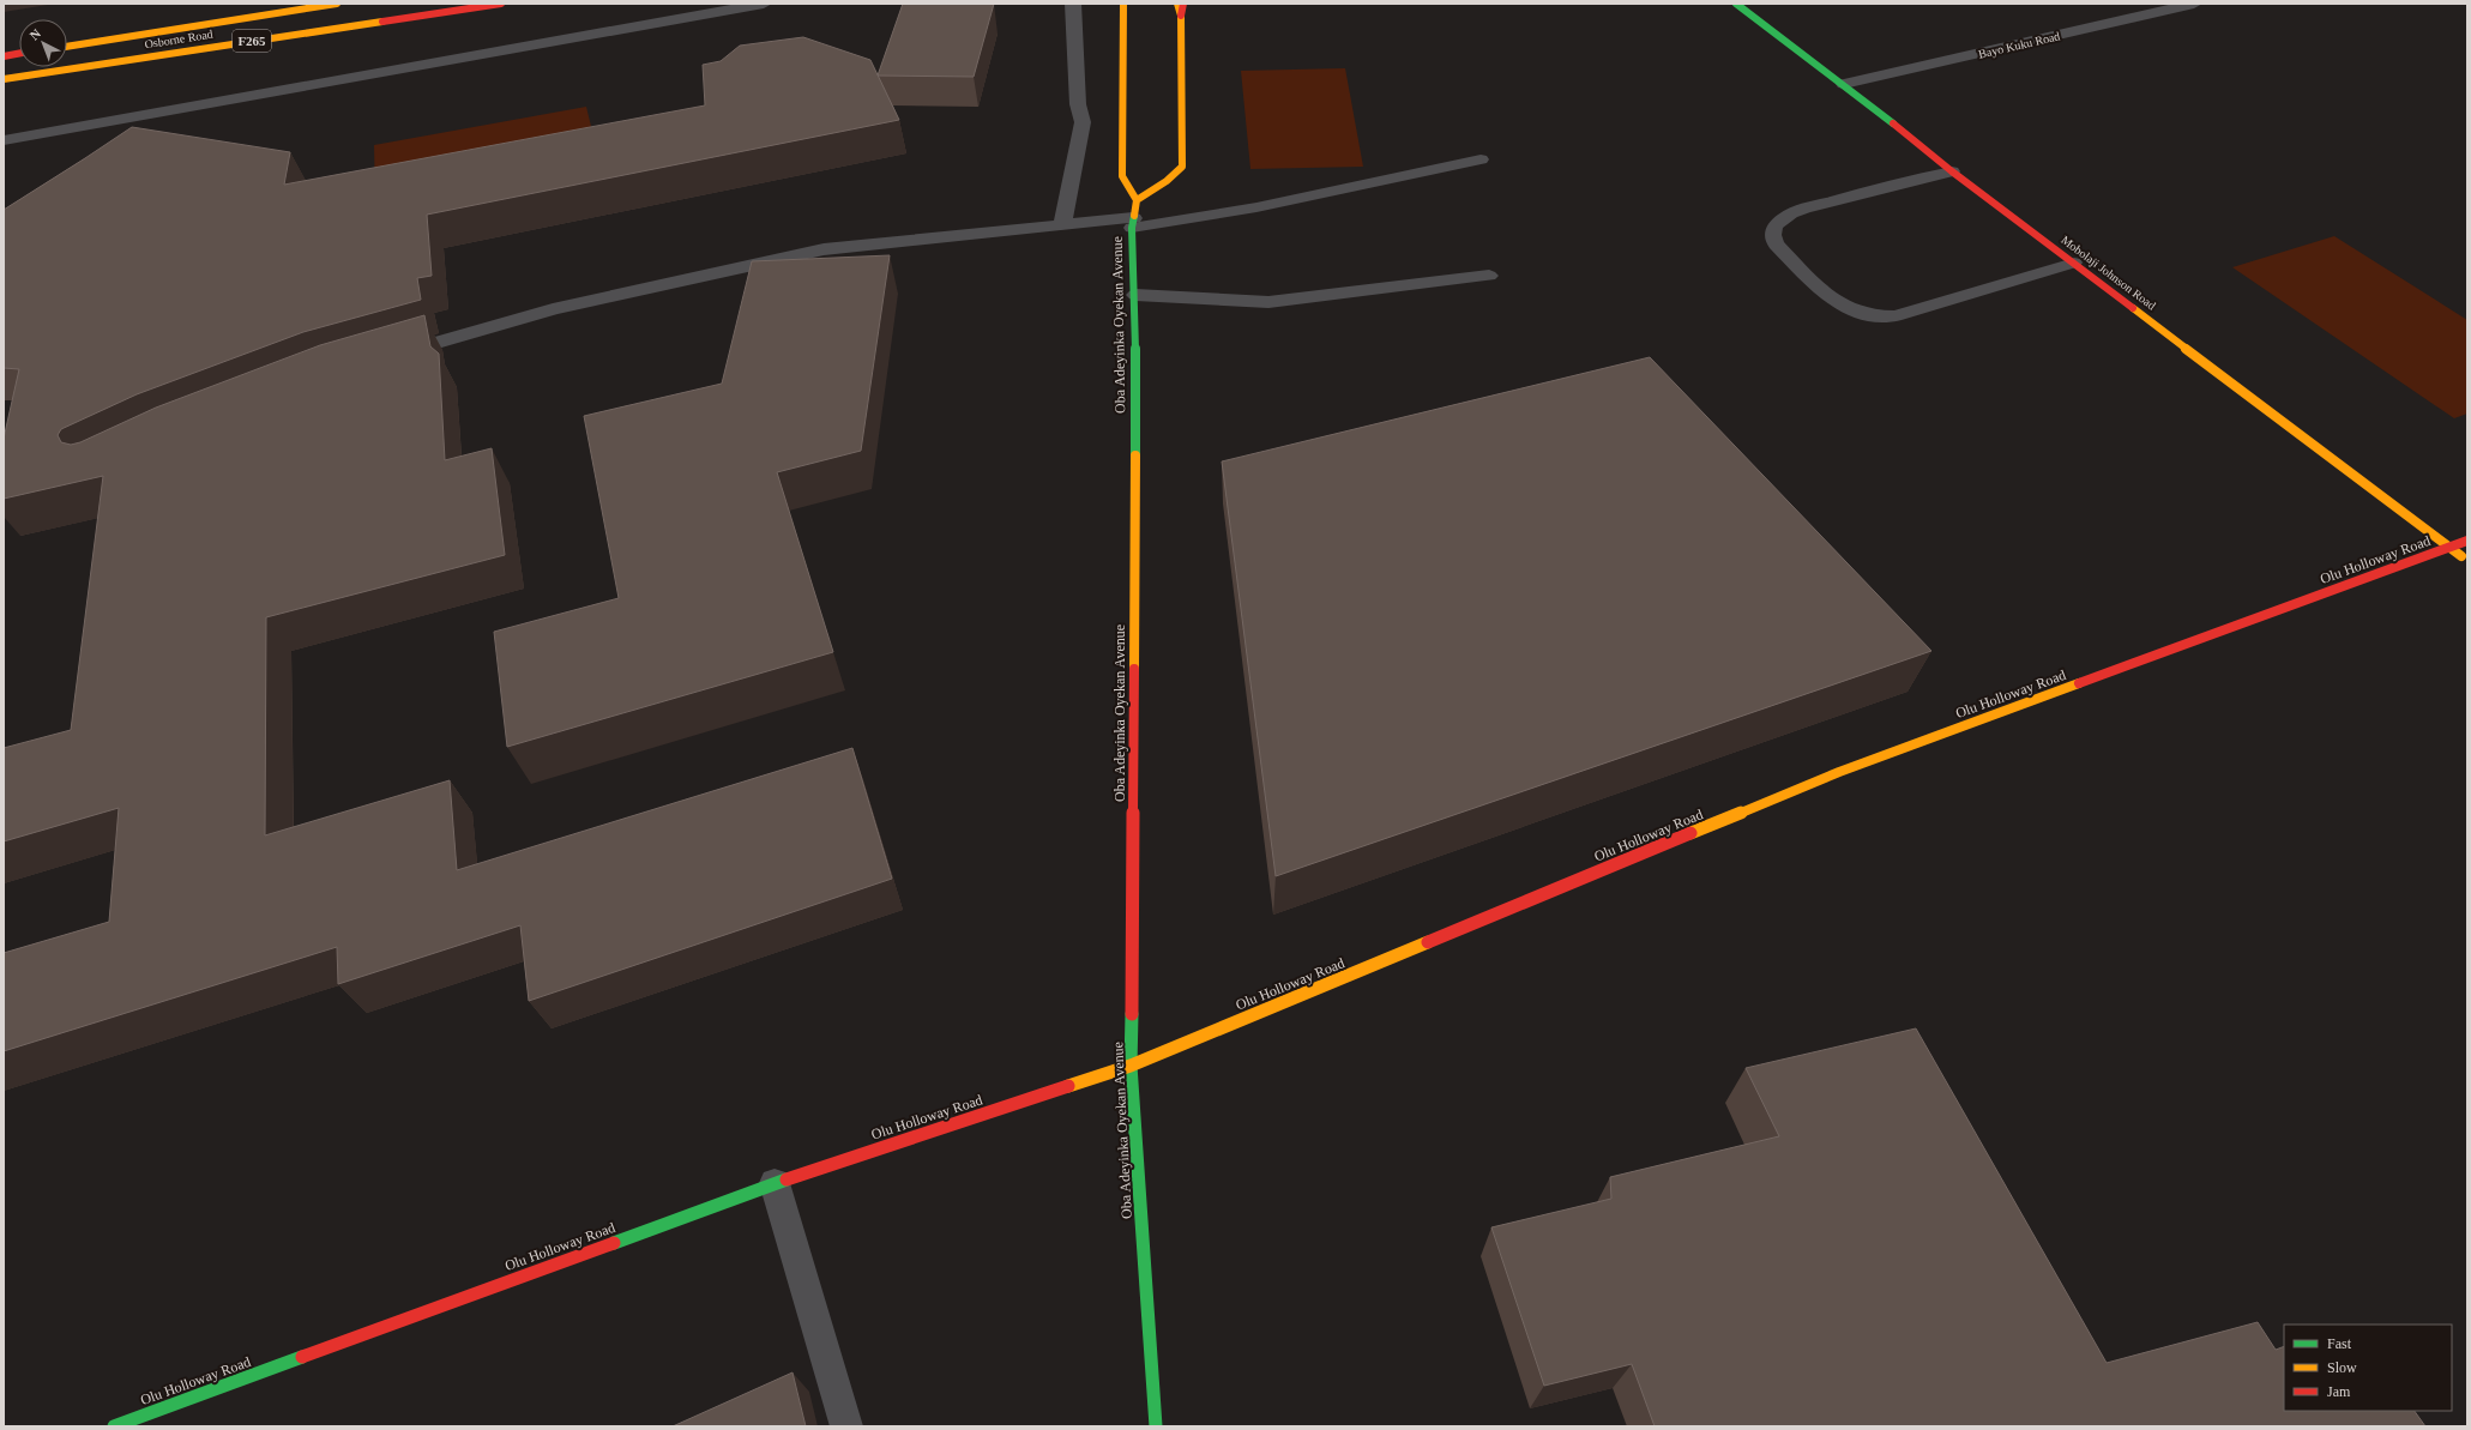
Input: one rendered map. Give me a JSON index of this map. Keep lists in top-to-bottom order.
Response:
{
  "streets": {
    "main road": [
      "Osborne Road",
      "F265",
      "Mobolaji Johnson Road",
      "Oba Adeyinka Oyekan Avenue",
      "Olu Holloway Road"
    ],
    "street": ["Bayo Kuku Road"]
  },
  "crossings": [
    ["Bayo Kuku Road", "Mobolaji Johnson Road"],
    ["Mobolaji Johnson Road", "Olu Holloway Road"],
    ["Oba Adeyinka Oyekan Avenue", "Olu Holloway Road"]
  ],
  "legend": ["Fast", "Slow", "Jam"],
  "north": "top left"
}
